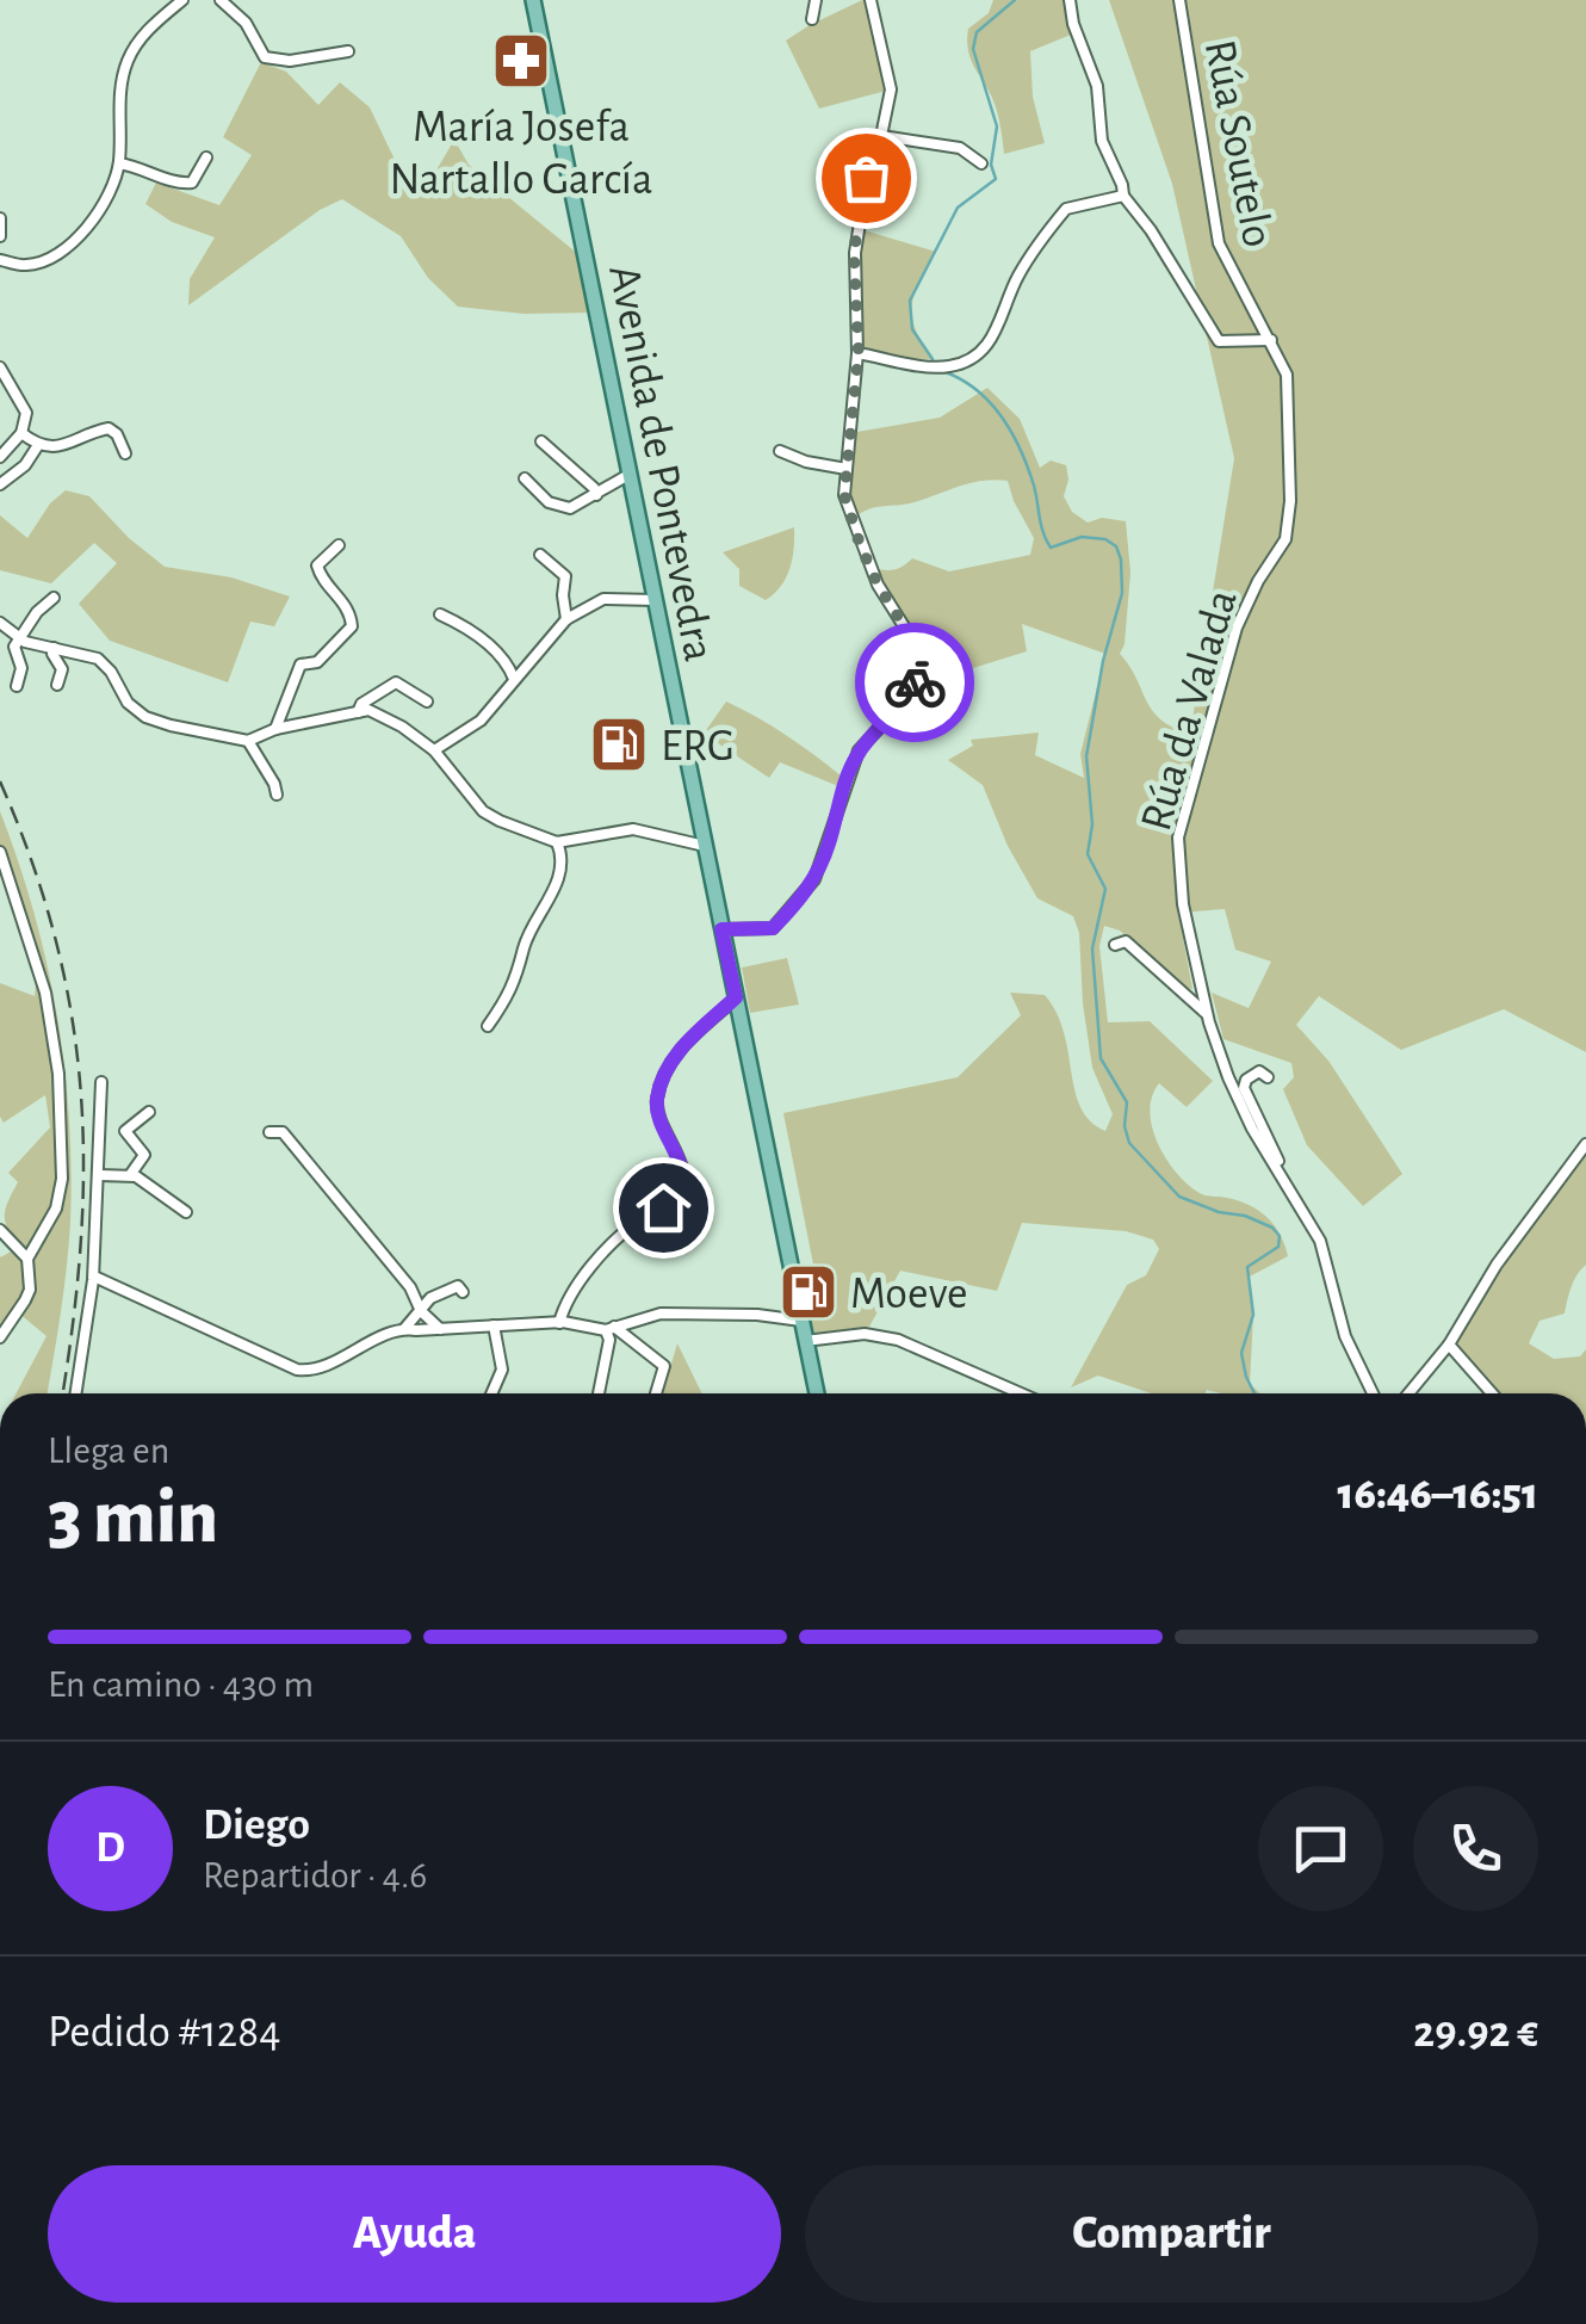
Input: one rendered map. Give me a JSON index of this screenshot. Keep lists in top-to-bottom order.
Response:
{
  "streets": {
    "main road": ["Avenida de Pontevedra"],
    "street": ["Rúa Soutelo", "Rúa da Valada"]
  },
  "crossings": [
    ["Rúa Soutelo", "Rúa da Valada"]
  ],
  "places": {
    "pharmacy": ["María Josefa Nartallo García"],
    "fuel station": ["ERG", "Moeve"]
  },
  "page": {
    "heading": ["3 min", "Llega en", "16:46–16:51"],
    "panel": [
      "Diego",
      "Repartidor · 4.6",
      "Pedido #1284",
      "29.92 €"
    ],
    "bar": "En camino · 430 m",
    "round": "D",
    "buttons": ["Ayuda", "Compartir"]
  }
}
